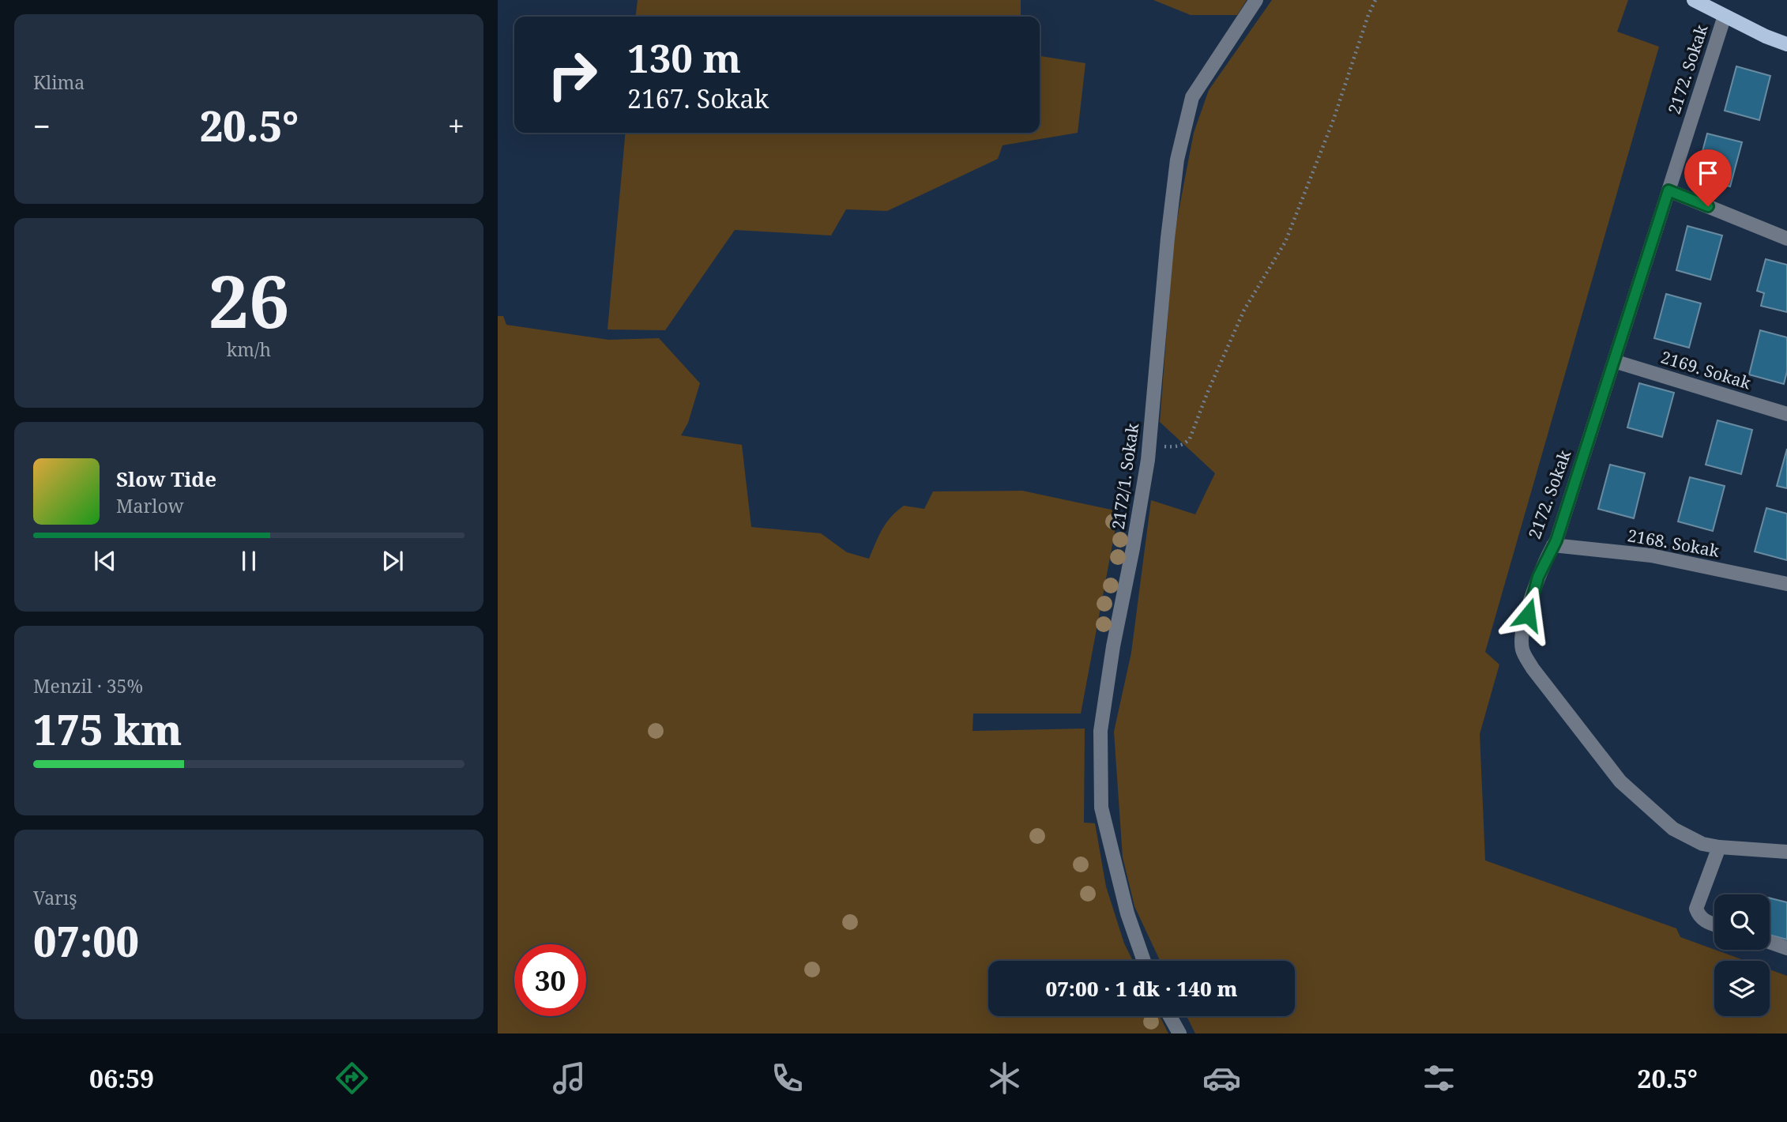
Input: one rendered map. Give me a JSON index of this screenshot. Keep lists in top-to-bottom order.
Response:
{
  "streets": {
    "street": [
      "2172. Sokak",
      "2169. Sokak",
      "2172/1. Sokak",
      "2168. Sokak"
    ]
  },
  "crossings": [
    ["2172. Sokak", "2169. Sokak"],
    ["2172. Sokak", "2168. Sokak"]
  ],
  "page": {
    "tile": [
      "Klima",
      ["26", "km/h"],
      ["Menzil · 35%", "175 km"],
      ["Varış", "07:00"]
    ],
    "turn": ["130 m", "2167. Sokak"],
    "heat": ["−", "20.5°", "+"],
    "song": ["Slow Tide", "Marlow"],
    "limit": "30",
    "trip": "07:00 · 1 dk · 140 m",
    "tabs": ["06:59", "20.5°"]
  }
}
